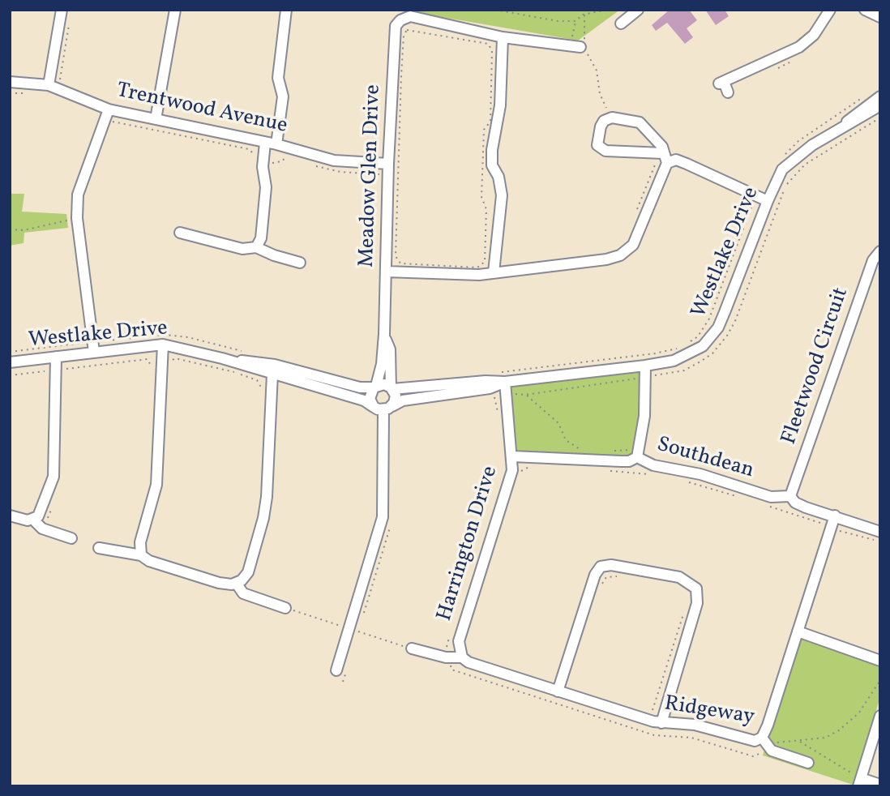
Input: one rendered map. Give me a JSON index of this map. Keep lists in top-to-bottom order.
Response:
{
  "streets": {
    "street": [
      "Trentwood Avenue",
      "Meadow Glen Drive",
      "Westlake Drive",
      "Fleetwood Circuit",
      "Southdean",
      "Harrington Drive",
      "Ridgeway"
    ]
  },
  "crossings": [
    ["Trentwood Avenue", "Meadow Glen Drive"],
    ["Meadow Glen Drive", "Westlake Drive"],
    ["Westlake Drive", "Harrington Drive"],
    ["Fleetwood Circuit", "Southdean"],
    ["Southdean", "Harrington Drive"],
    ["Southdean", "Ridgeway"],
    ["Harrington Drive", "Ridgeway"]
  ]
}
